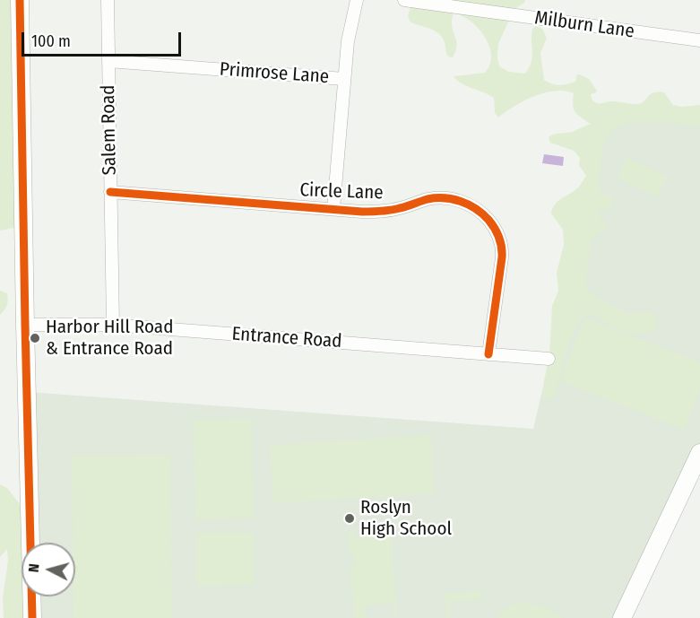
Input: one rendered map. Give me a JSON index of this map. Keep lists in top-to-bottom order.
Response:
{
  "streets": {
    "street": [
      "Milburn Lane",
      "Primrose Lane",
      "Salem Road",
      "Circle Lane",
      "Entrance Road"
    ]
  },
  "crossings": [
    ["Primrose Lane", "Salem Road"],
    ["Salem Road", "Circle Lane"],
    ["Salem Road", "Entrance Road"],
    ["Circle Lane", "Entrance Road"]
  ],
  "places": ["Harbor Hill Road & Entrance Road", "Roslyn High School"],
  "scale_bar": "100 m",
  "north": "left"
}
